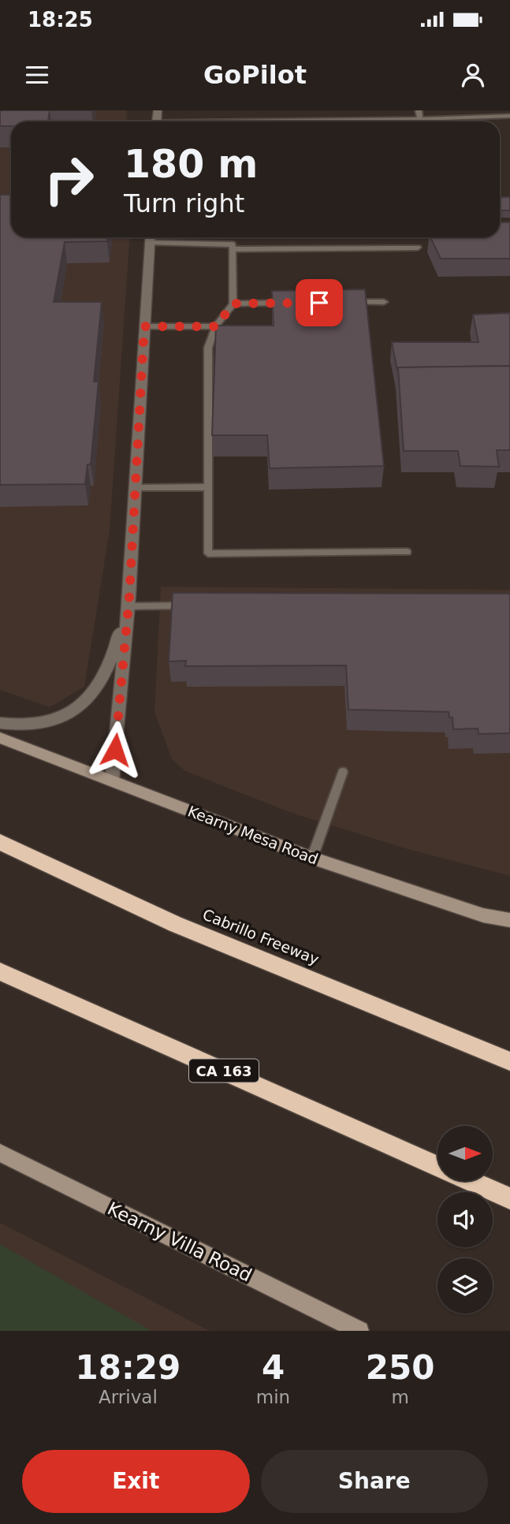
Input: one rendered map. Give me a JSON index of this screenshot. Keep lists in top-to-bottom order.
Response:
{
  "streets": {
    "highway": ["Cabrillo Freeway", "CA 163"],
    "main road": ["Kearny Mesa Road", "Kearny Villa Road"]
  },
  "north": "right",
  "page": {
    "status": "18:25",
    "header": "GoPilot",
    "turn": ["180 m", "Turn right"],
    "eta": [
      "18:29",
      "Arrival",
      "4",
      "min",
      "250",
      "m"
    ],
    "buttons": ["Exit", "Share"]
  }
}
